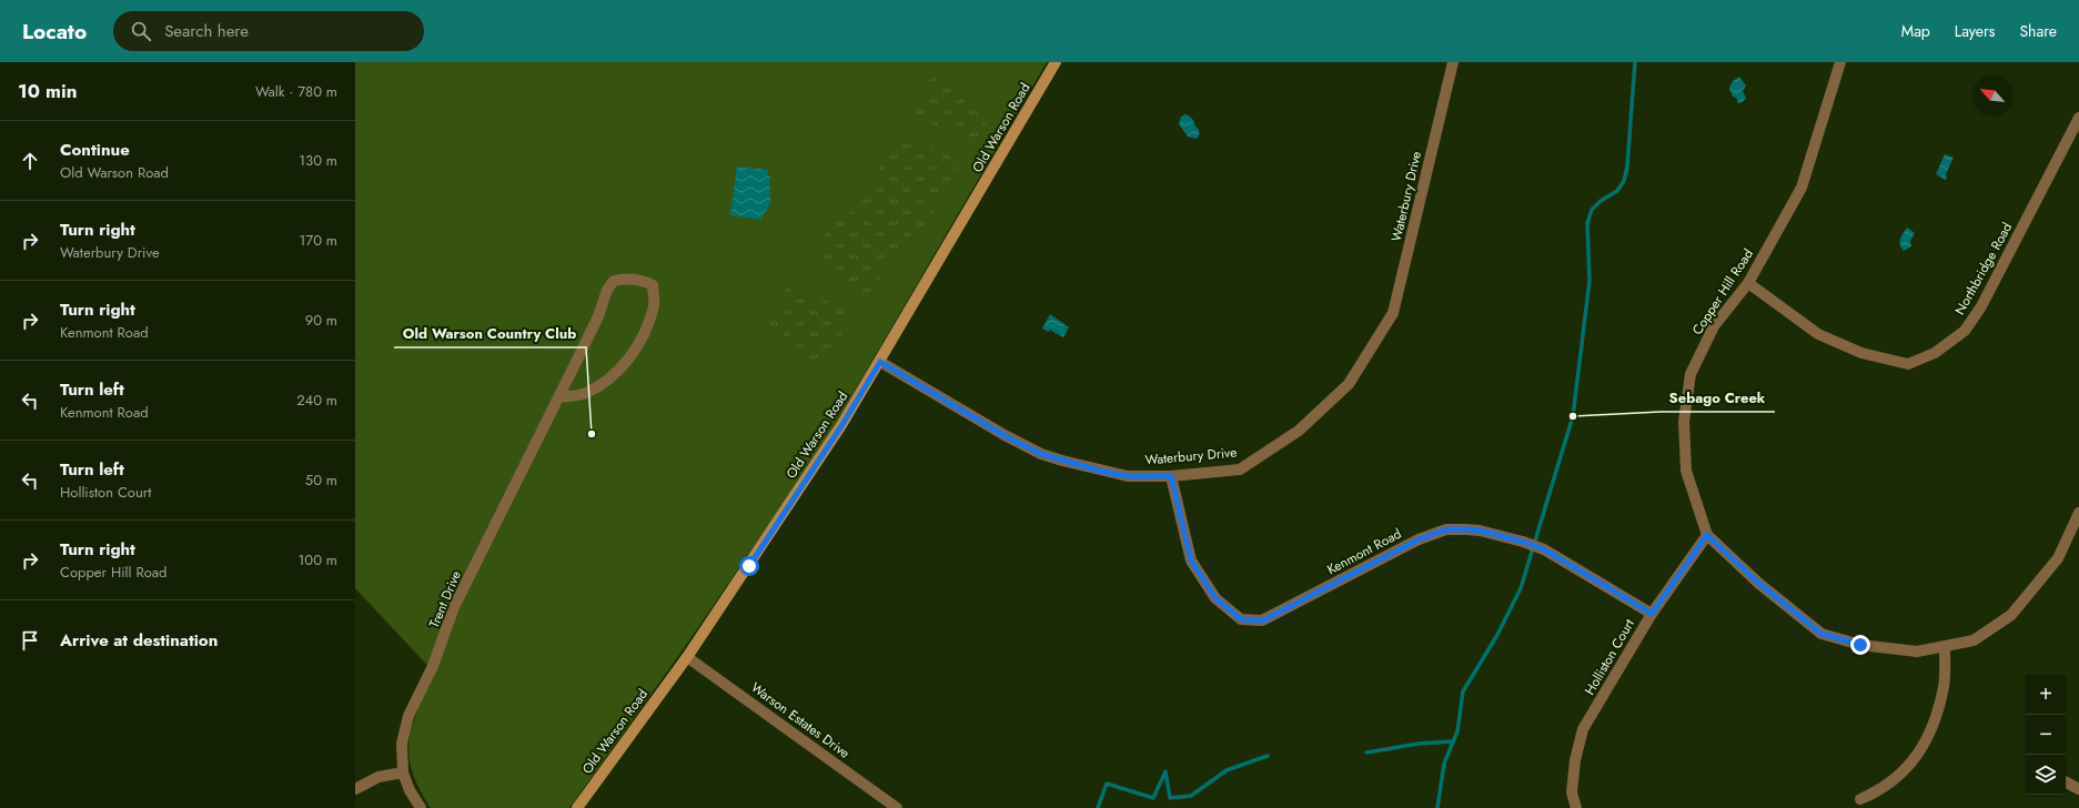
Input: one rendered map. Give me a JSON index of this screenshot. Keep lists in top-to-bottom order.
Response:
{
  "streets": {
    "street": [
      "Old Warson Road",
      "Waterbury Drive",
      "Northbridge Road",
      "Copper Hill Road",
      "Kenmont Road",
      "Trent Drive",
      "Holliston Court",
      "Warson Estates Drive"
    ]
  },
  "crossings": [
    ["Old Warson Road", "Waterbury Drive"],
    ["Old Warson Road", "Warson Estates Drive"],
    ["Waterbury Drive", "Kenmont Road"],
    ["Northbridge Road", "Copper Hill Road"],
    ["Copper Hill Road", "Holliston Court"],
    ["Kenmont Road", "Holliston Court"]
  ],
  "places": ["Sebago Creek", "Old Warson Country Club"],
  "north": "top left",
  "page": {
    "header": "Locato",
    "search": "Search here",
    "nav": ["Map", "Layers", "Share"],
    "heading": ["10 min", "Walk · 780 m"],
    "list": [
      ["Continue", "Old Warson Road", "130 m"],
      ["Turn right", "Waterbury Drive", "170 m"],
      ["Turn right", "Kenmont Road", "90 m"],
      ["Turn left", "Kenmont Road", "240 m"],
      ["Turn left", "Holliston Court", "50 m"],
      ["Turn right", "Copper Hill Road", "100 m"],
      "Arrive at destination"
    ],
    "map_buttons": ["+", "−"]
  }
}
